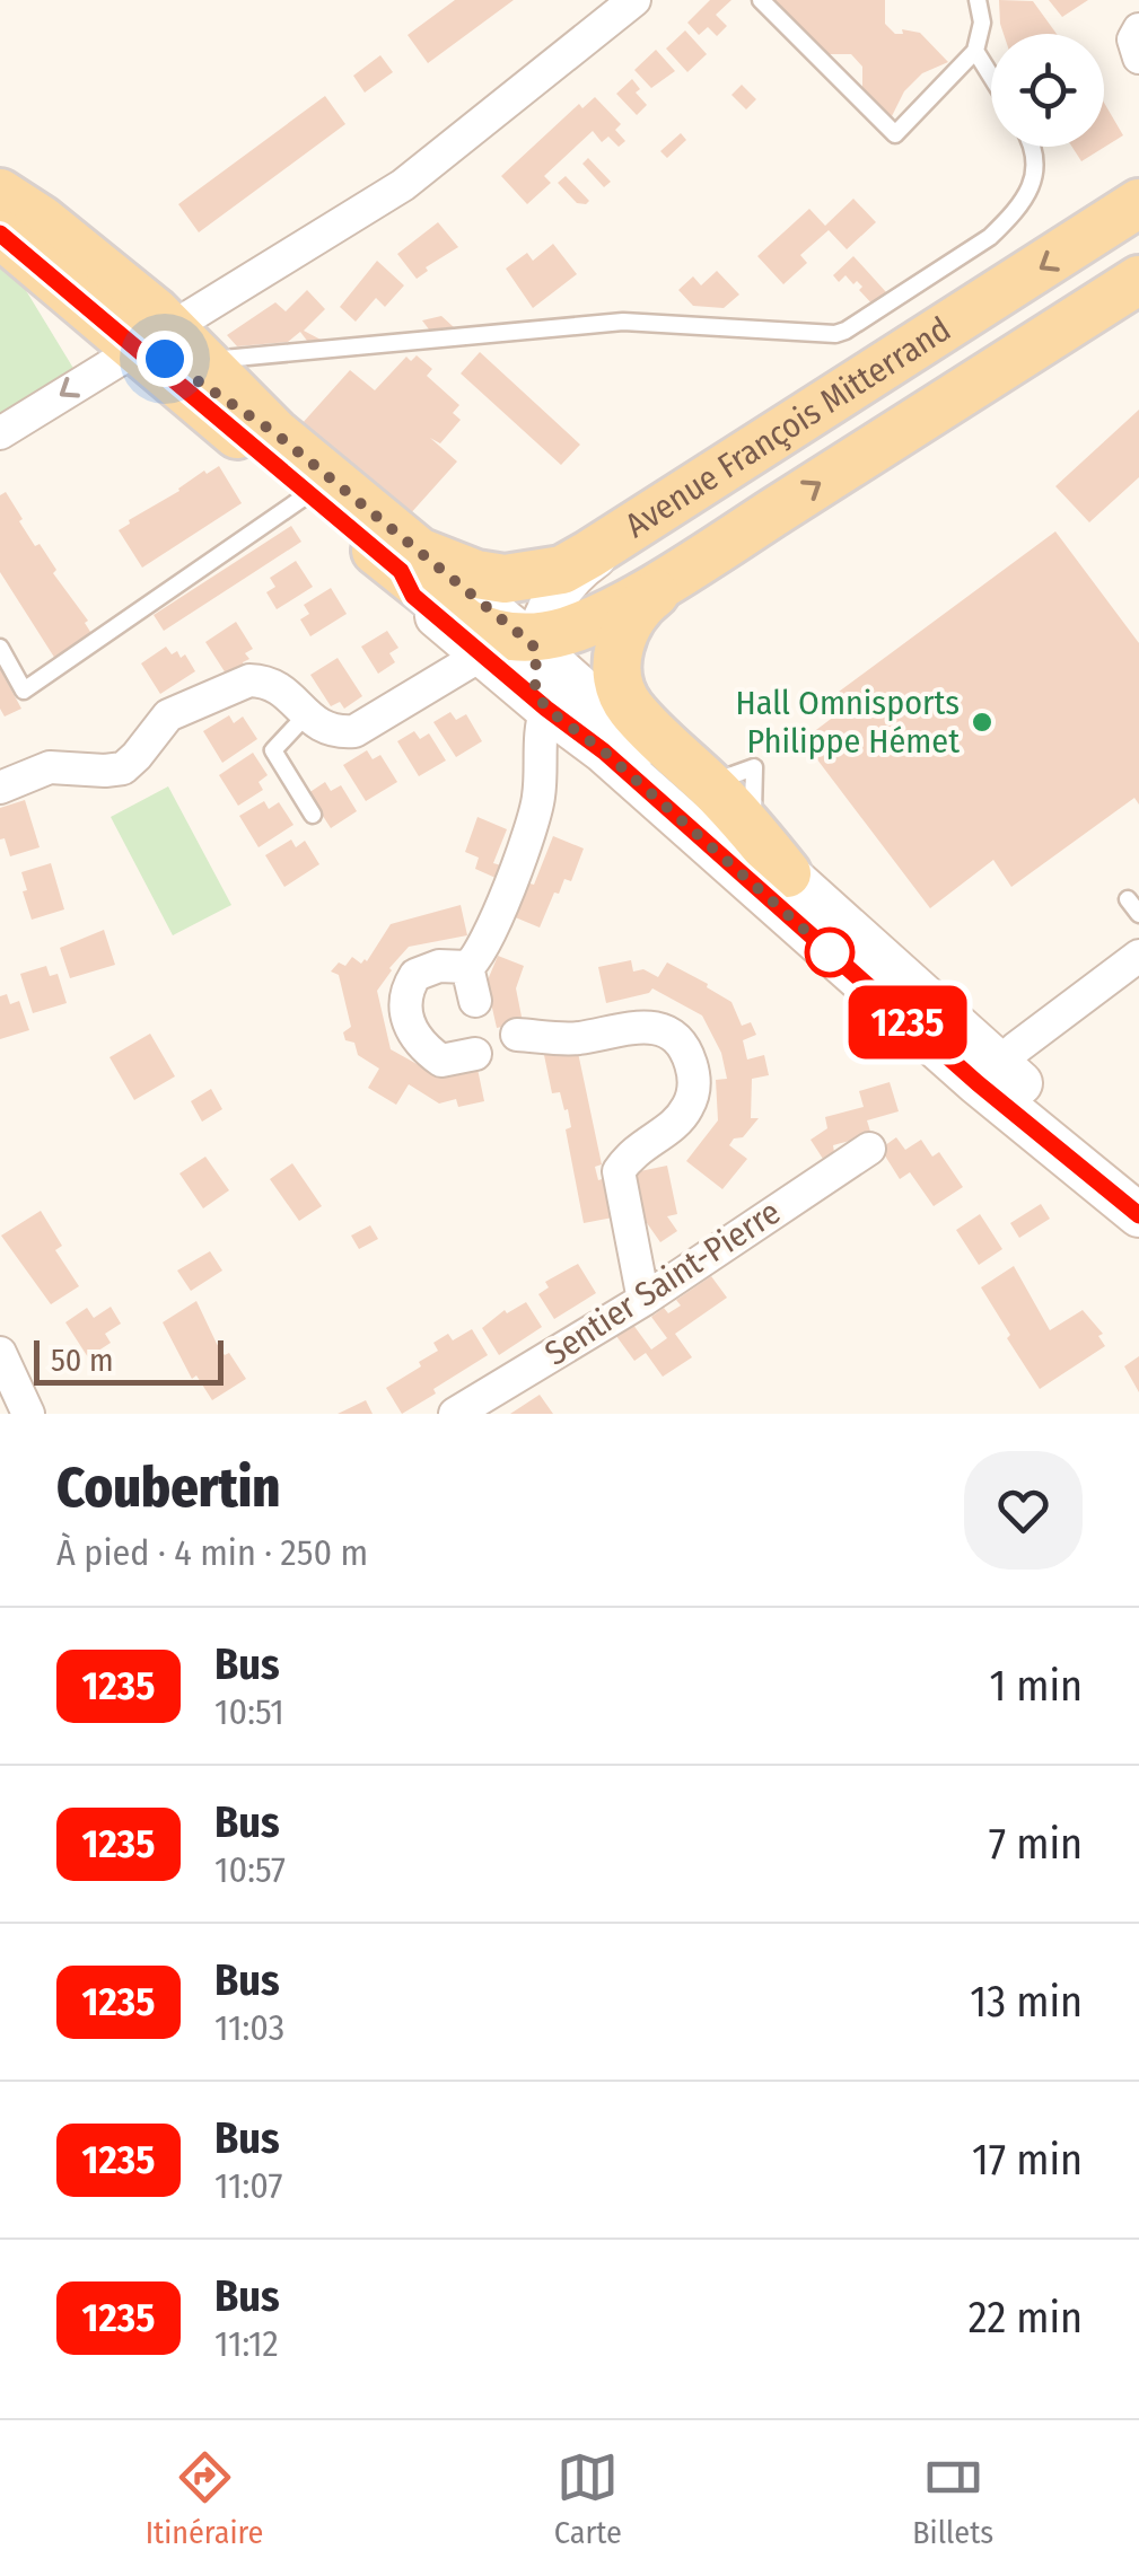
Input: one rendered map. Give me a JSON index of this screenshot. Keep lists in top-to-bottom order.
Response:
{
  "streets": {
    "main road": ["Avenue François Mitterrand"],
    "street": ["Sentier Saint-Pierre"]
  },
  "places": ["Hall Omnisports Philippe Hémet"],
  "lines": ["bus line 1235"],
  "scale_bar": "50 m",
  "page": {
    "on_map": "1235",
    "scale": "50 m",
    "heading": ["Coubertin", "À pied · 4 min · 250 m"],
    "list": [
      {
        "mark": "1235",
        "name": "Bus",
        "note": "10:51",
        "value": "1 min"
      },
      {
        "mark": "1235",
        "name": "Bus",
        "note": "10:57",
        "value": "7 min"
      },
      {
        "mark": "1235",
        "name": "Bus",
        "note": "11:03",
        "value": "13 min"
      },
      {
        "mark": "1235",
        "name": "Bus",
        "note": "11:07",
        "value": "17 min"
      },
      {
        "mark": "1235",
        "name": "Bus",
        "note": "11:12",
        "value": "22 min"
      }
    ],
    "tabs": ["Itinéraire", "Carte", "Billets"]
  }
}
